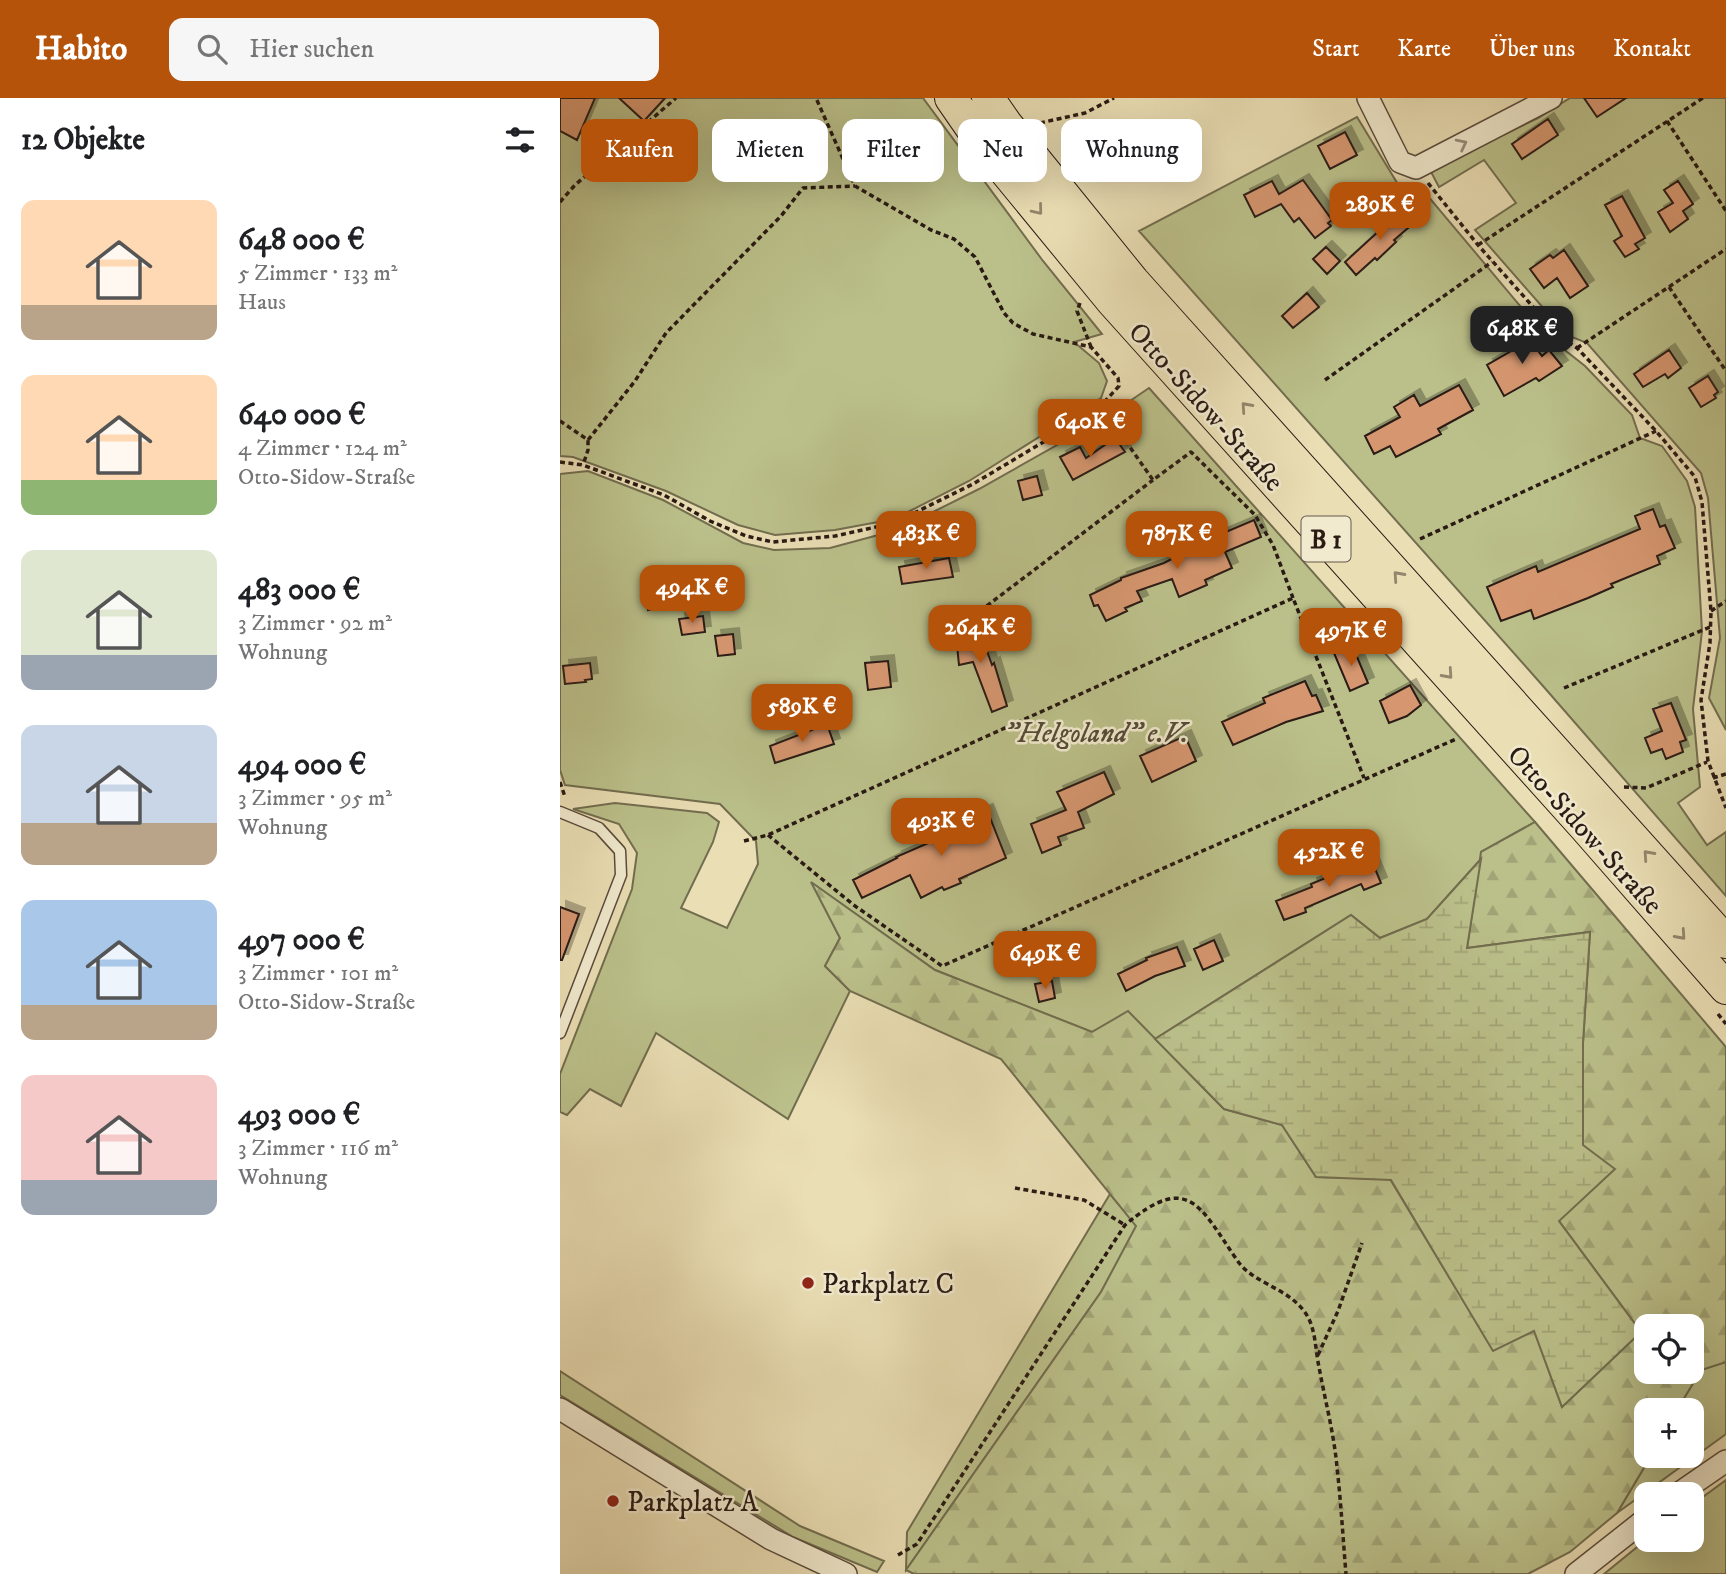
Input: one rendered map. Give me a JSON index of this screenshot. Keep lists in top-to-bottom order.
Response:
{
  "streets": {
    "main road": ["Otto-Sidow-Straße", "B 1"]
  },
  "parks": ["\"Helgoland\" e.V."],
  "places": ["Parkplatz C", "Parkplatz A"],
  "page": {
    "header": "Habito",
    "search": "Hier suchen",
    "nav": [
      "Start",
      "Karte",
      "Über uns",
      "Kontakt"
    ],
    "heading": "12 Objekte",
    "chip": [
      "Kaufen",
      "Mieten",
      "Filter",
      "Neu",
      "Wohnung"
    ],
    "list": [
      {
        "name": "648 000 €",
        "note": "5 Zimmer · 133 m² · Haus"
      },
      {
        "name": "640 000 €",
        "note": "4 Zimmer · 124 m² · Otto-Sidow-Straße"
      },
      {
        "name": "483 000 €",
        "note": "3 Zimmer · 92 m² · Wohnung"
      },
      {
        "name": "494 000 €",
        "note": "3 Zimmer · 95 m² · Wohnung"
      },
      {
        "name": "497 000 €",
        "note": "3 Zimmer · 101 m² · Otto-Sidow-Straße"
      },
      {
        "name": "493 000 €",
        "note": "3 Zimmer · 116 m² · Wohnung"
      }
    ],
    "price": [
      "289K €",
      "648K €",
      "640K €",
      "483K €",
      "787K €",
      "494K €",
      "264K €",
      "497K €",
      "589K €",
      "493K €",
      "452K €",
      "649K €"
    ],
    "map_buttons": ["+", "−"]
  }
}
